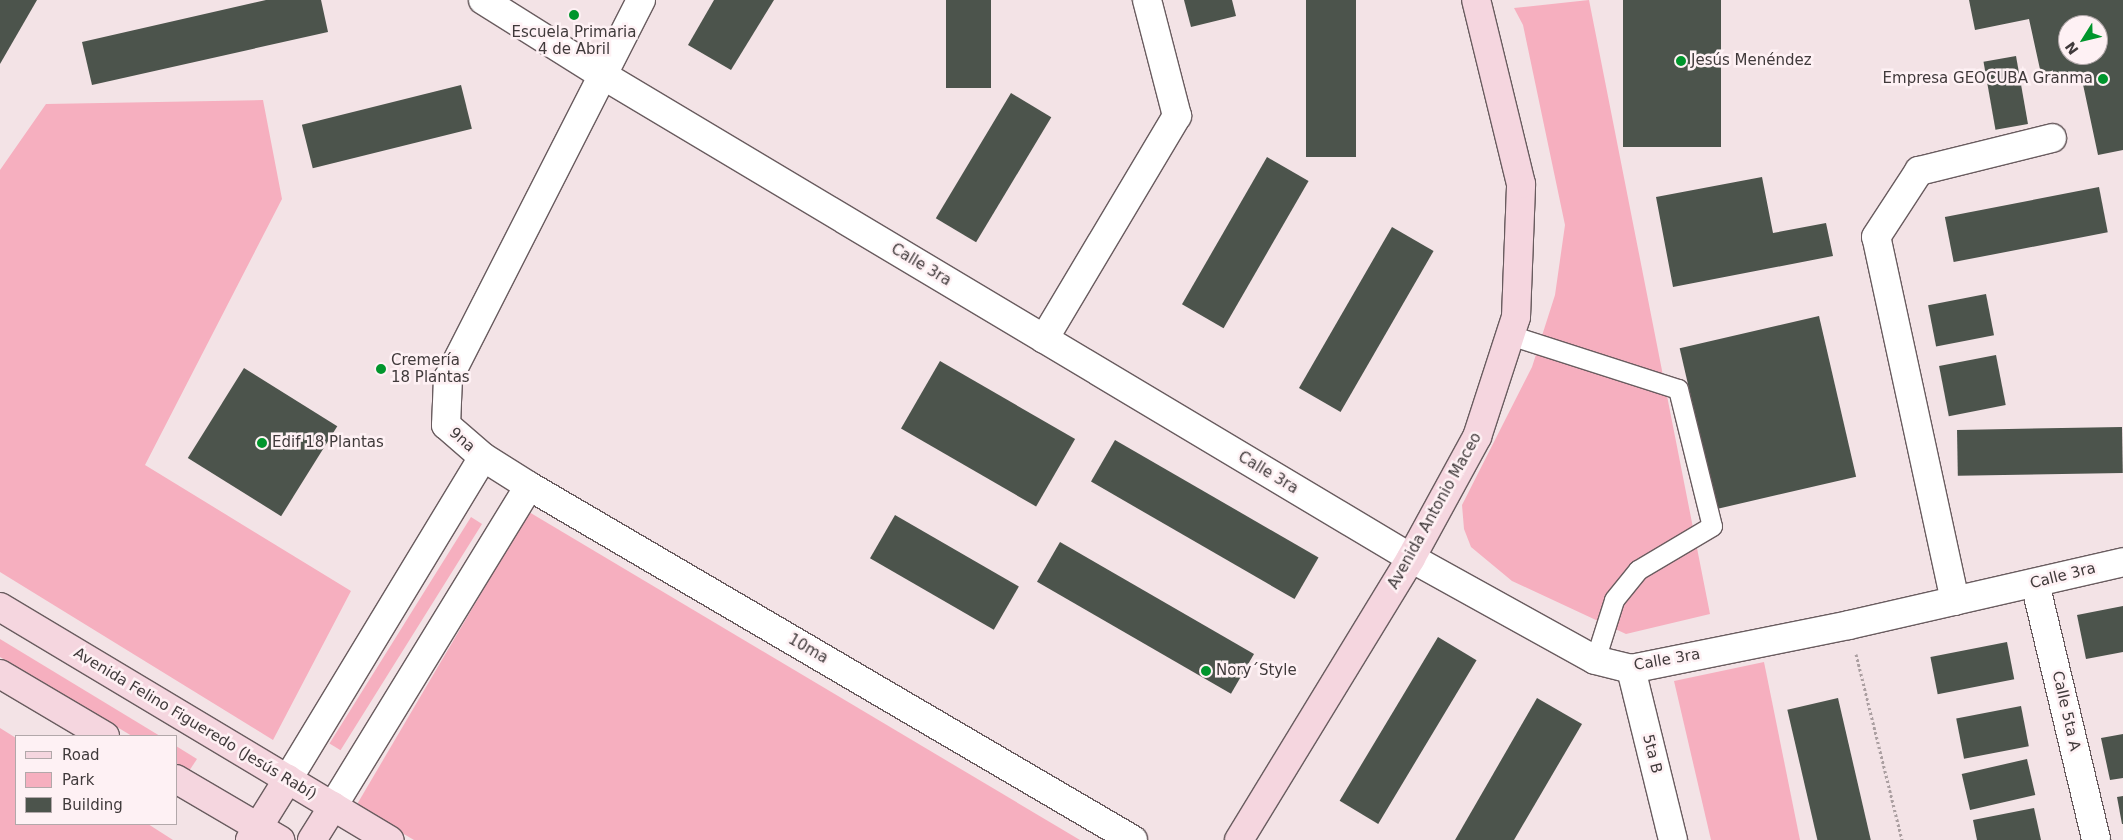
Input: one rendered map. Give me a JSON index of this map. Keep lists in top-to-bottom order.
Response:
{
  "streets": {
    "street": [
      "Calle 3ra",
      "9na",
      "Avenida Antonio Maceo",
      "10ma",
      "Calle 5ta A",
      "Avenida Felino Figueredo (Jesús Rabí)",
      "5ta B"
    ]
  },
  "crossings": [
    ["Calle 3ra", "9na"],
    ["Calle 3ra", "Avenida Antonio Maceo"],
    ["Calle 3ra", "Calle 5ta A"],
    ["Calle 3ra", "5ta B"],
    ["9na", "10ma"],
    ["9na", "Avenida Felino Figueredo (Jesús Rabí)"]
  ],
  "places": [
    "Escuela Primaria 4 de Abril",
    "Jesús Menéndez",
    "Empresa GEOCUBA Granma",
    "Cremería 18 Plantas",
    "Edif 18 Plantas",
    "Nory´Style"
  ],
  "legend": ["Road", "Park", "Building"],
  "north": "bottom left"
}
